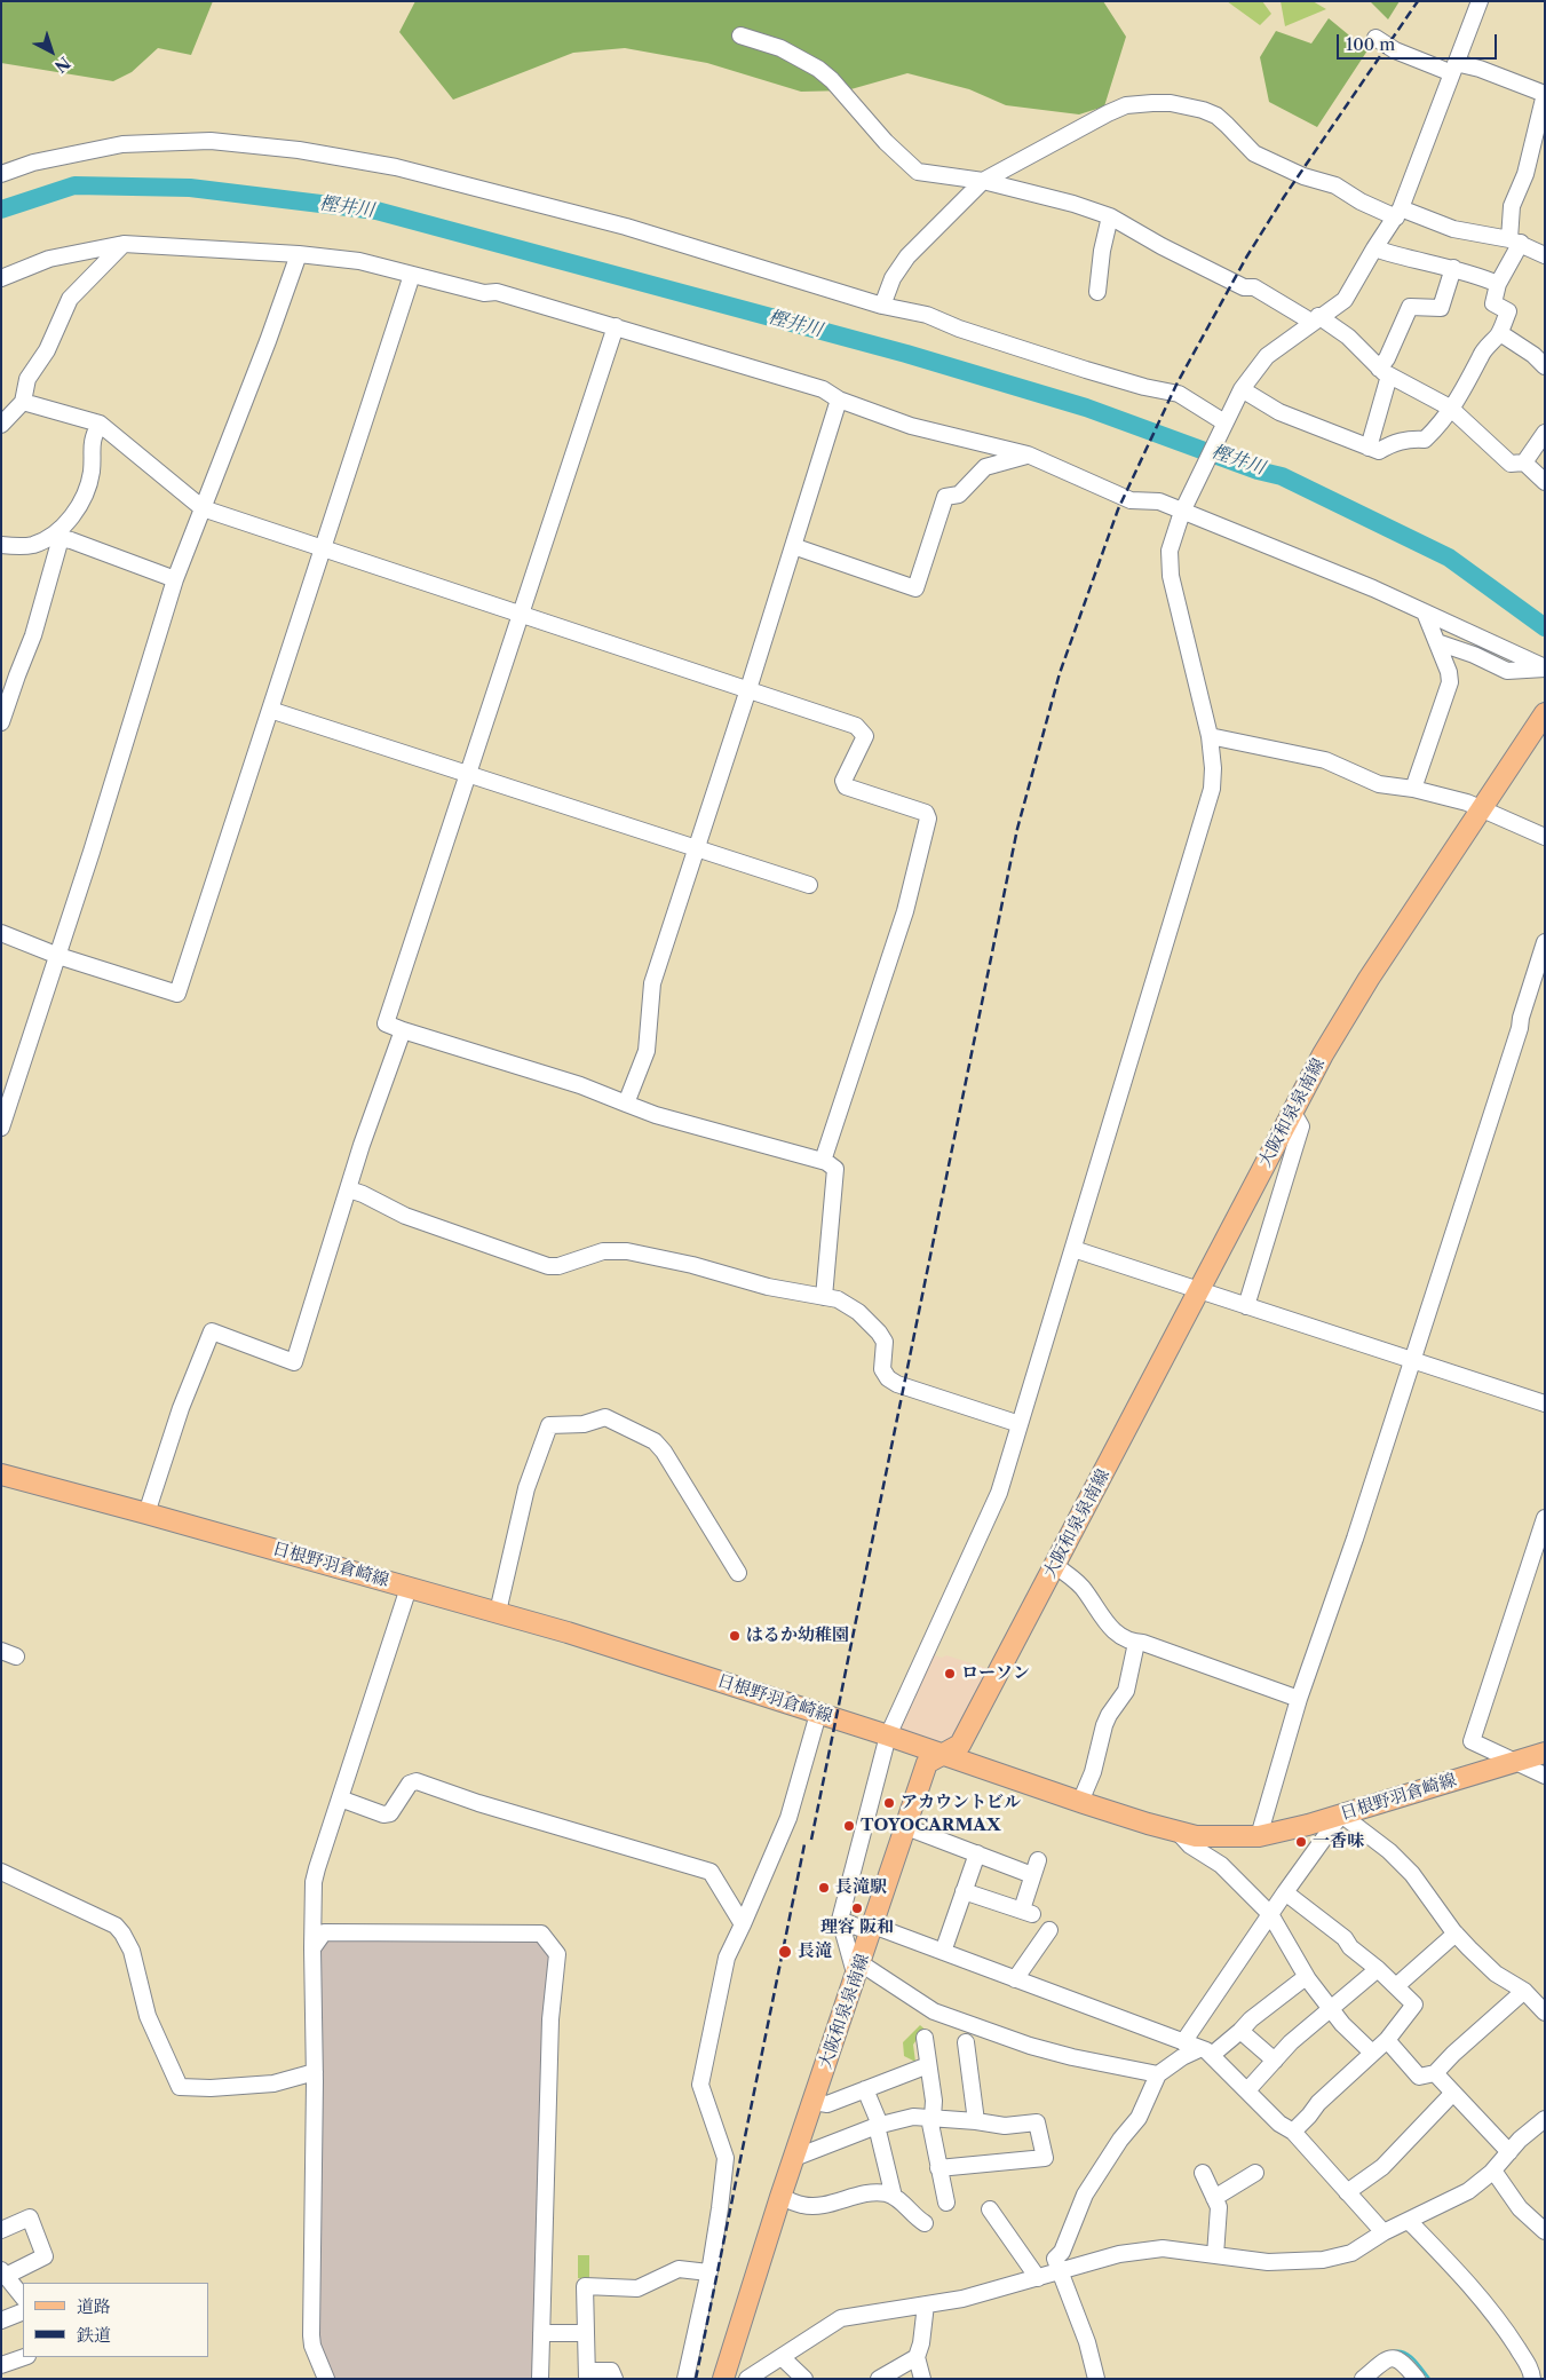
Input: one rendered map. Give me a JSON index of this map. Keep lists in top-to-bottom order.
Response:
{
  "streets": {
    "main road": ["大阪和泉泉南線", "日根野羽倉崎線"]
  },
  "crossings": [
    ["大阪和泉泉南線", "日根野羽倉崎線"]
  ],
  "water": ["樫井川"],
  "places": [
    "はるか幼稚園",
    "ローソン",
    "アカウントビル",
    "TOYOCARMAX",
    "一香味",
    "長滝駅",
    "理容 阪和",
    "長滝"
  ],
  "legend": ["道路", "鉄道"],
  "scale_bar": "100 m",
  "north": "bottom right"
}
